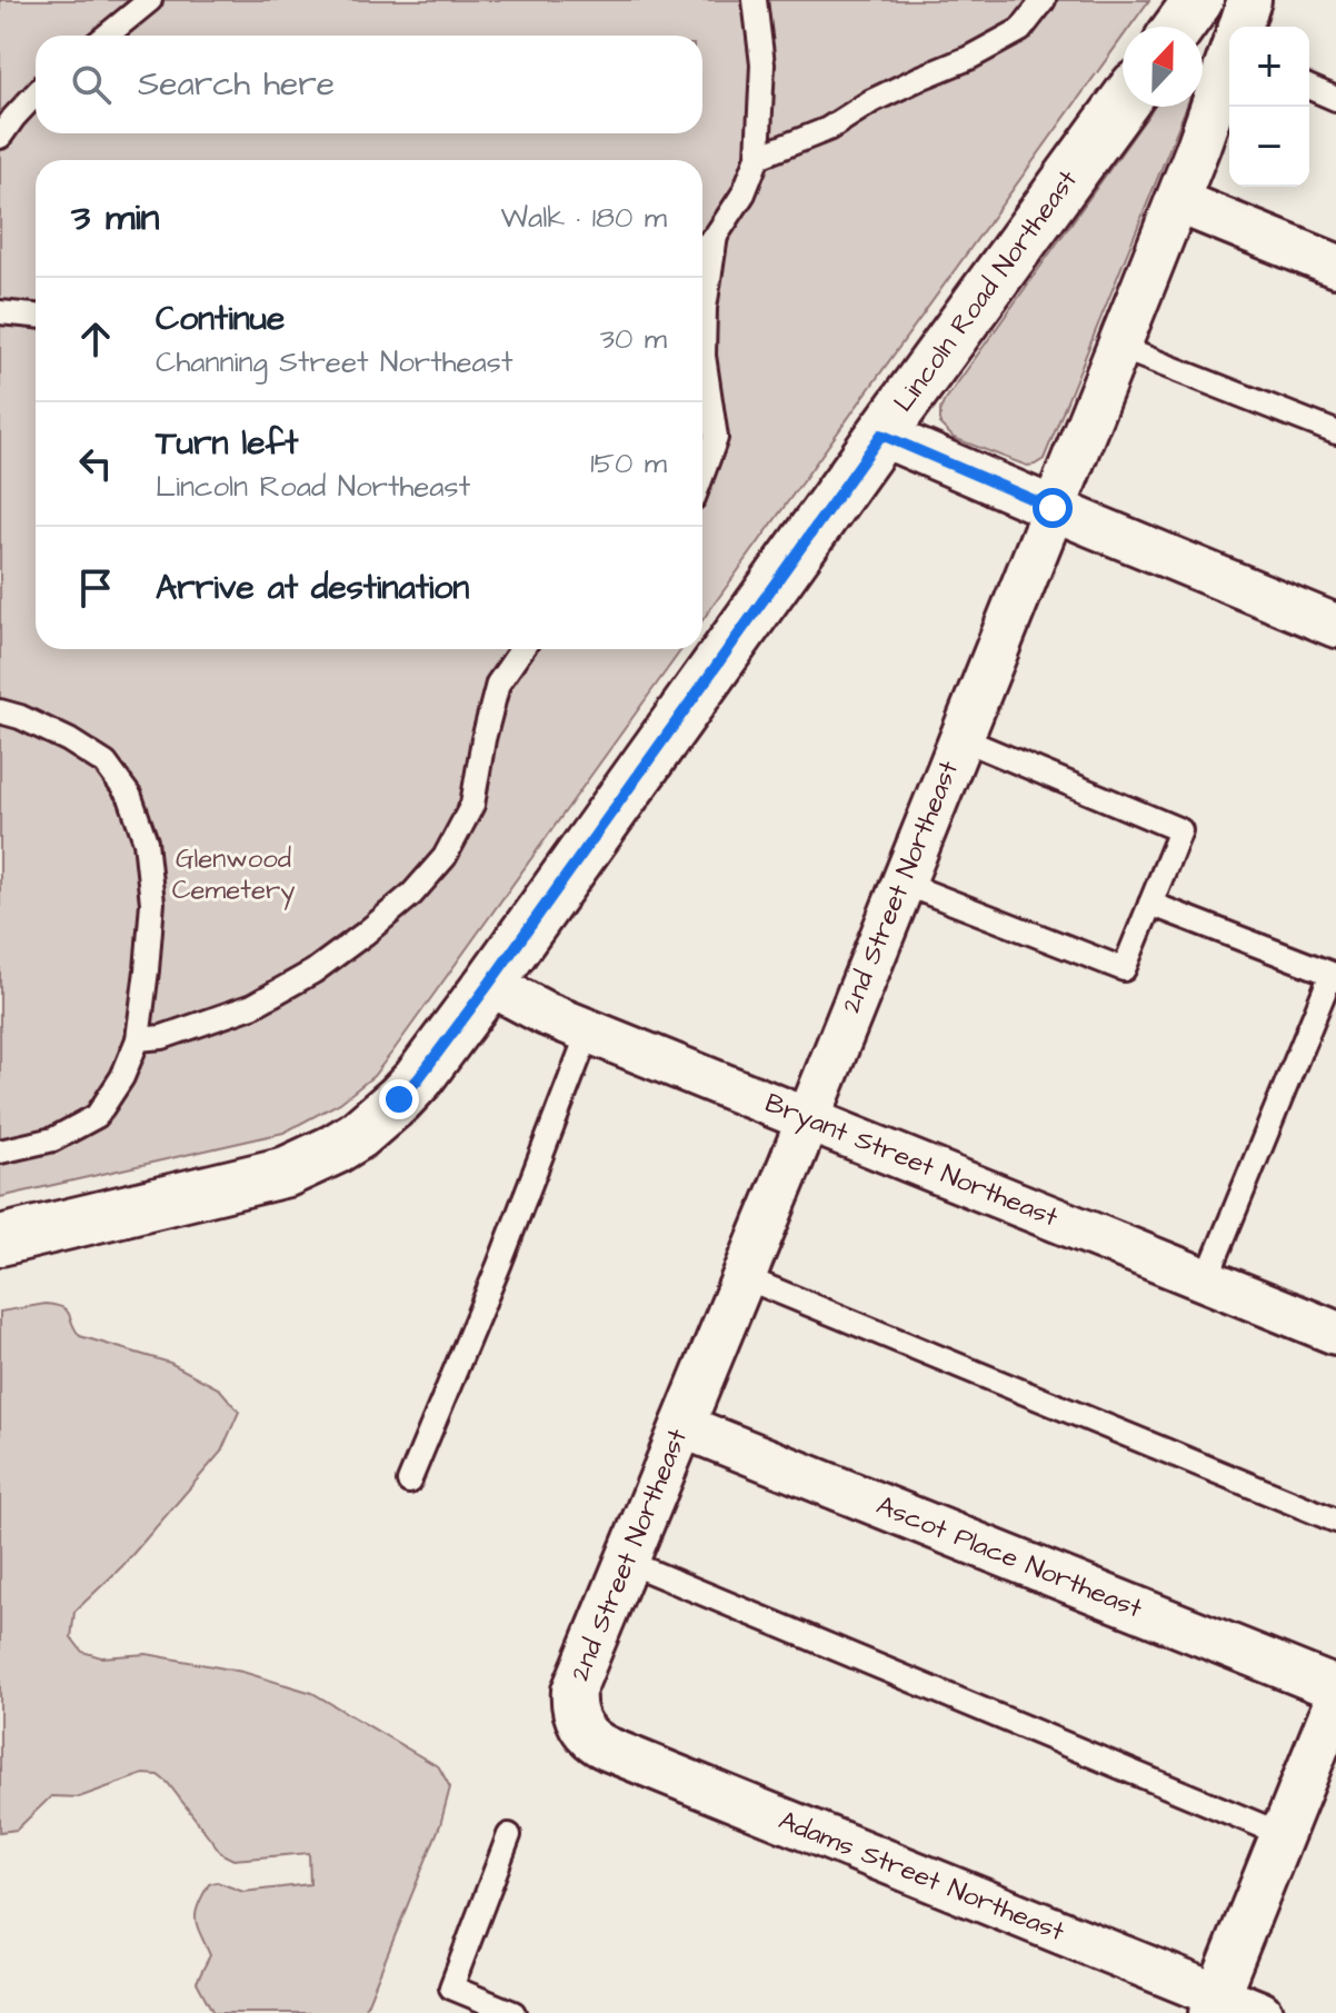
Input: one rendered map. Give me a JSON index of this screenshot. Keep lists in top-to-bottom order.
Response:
{
  "streets": {
    "street": [
      "Lincoln Road Northeast",
      "2nd Street Northeast",
      "Bryant Street Northeast",
      "Ascot Place Northeast",
      "Adams Street Northeast"
    ]
  },
  "crossings": [
    ["Lincoln Road Northeast", "Bryant Street Northeast"],
    ["2nd Street Northeast", "Bryant Street Northeast"],
    ["2nd Street Northeast", "Ascot Place Northeast"],
    ["2nd Street Northeast", "Adams Street Northeast"]
  ],
  "parks": ["Glenwood Cemetery"],
  "north": "top",
  "page": {
    "map_buttons": ["+", "−"],
    "search": "Search here",
    "heading": ["3 min", "Walk · 180 m"],
    "list": [
      ["Continue", "Channing Street Northeast", "30 m"],
      ["Turn left", "Lincoln Road Northeast", "150 m"],
      "Arrive at destination"
    ]
  }
}
